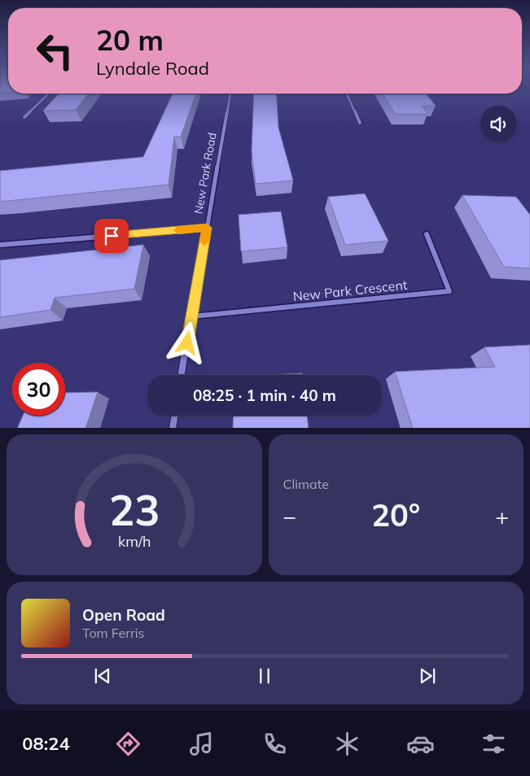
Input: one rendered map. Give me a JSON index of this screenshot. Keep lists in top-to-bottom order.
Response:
{
  "streets": {
    "street": ["New Park Road", "New Park Crescent"]
  },
  "crossings": [
    ["New Park Road", "New Park Crescent"]
  ],
  "page": {
    "turn": ["20 m", "Lyndale Road"],
    "limit": "30",
    "trip": "08:25 · 1 min · 40 m",
    "tile": "Climate",
    "heat": ["−", "20°", "+"],
    "song": ["Open Road", "Tom Ferris"],
    "tabs": "08:24",
    "gauge": ["23", "km/h"]
  }
}
